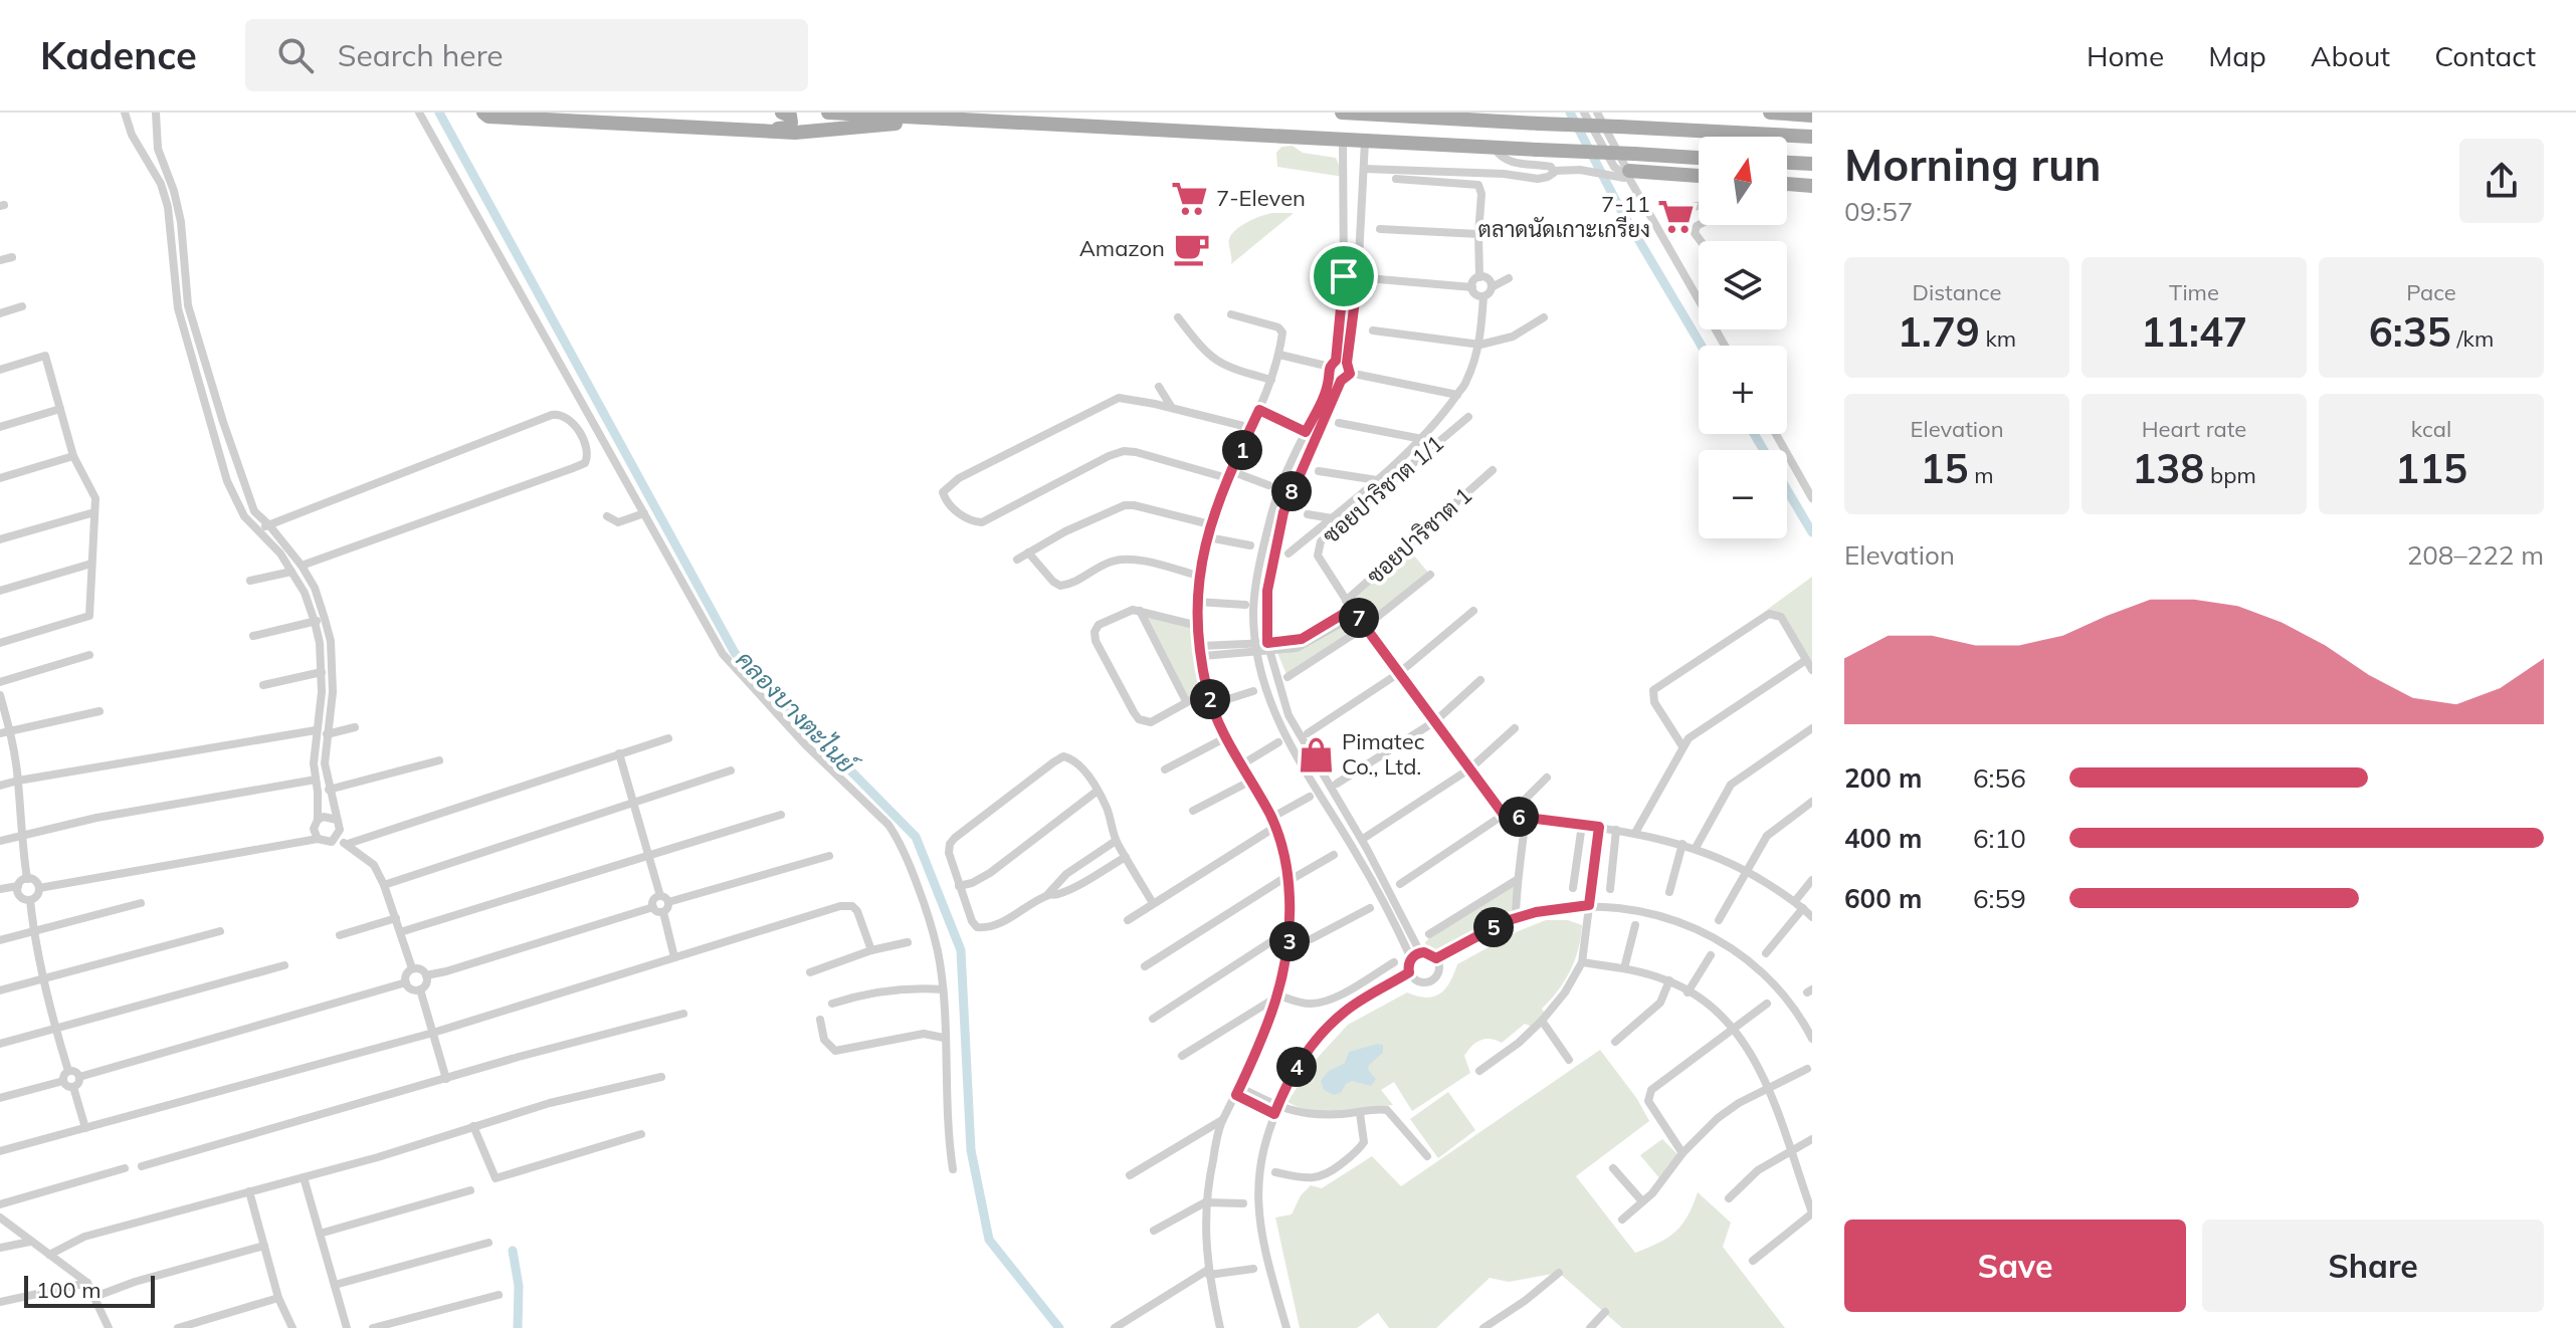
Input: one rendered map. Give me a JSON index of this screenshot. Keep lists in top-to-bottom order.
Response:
{
  "streets": {
    "street": ["ซอยปาริชาต 1/1", "ซอยปาริชาต 1"]
  },
  "crossings": [
    ["ซอยปาริชาต 1/1", "ซอยปาริชาต 1"]
  ],
  "water": ["คลองบางตะไนย์"],
  "places": {
    "supermarket": ["7-Eleven", "7-11 ตลาดนัดเกาะเกรียง"],
    "cafe": ["Amazon"],
    "shop": ["Pimatec Co., Ltd."]
  },
  "scale_bar": "100 m",
  "north": "top",
  "page": {
    "header": "Kadence",
    "search": "Search here",
    "nav": [
      "Home",
      "Map",
      "About",
      "Contact"
    ],
    "heading": ["Morning run", "09:57"],
    "map_buttons": ["+", "−"],
    "stats": [
      ["Distance", "1.79 km"],
      ["Time", "11:47"],
      ["Pace", "6:35 /km"],
      ["Elevation", "15 m"],
      ["Heart rate", "138 bpm"],
      ["kcal", "115"]
    ],
    "pins": [
      "1",
      "8",
      "7",
      "2",
      "6",
      "5",
      "3",
      "4"
    ],
    "chart": ["Elevation", "208–222 m"],
    "list": [
      {
        "name": "200 m",
        "note": "6:56"
      },
      {
        "name": "400 m",
        "note": "6:10"
      },
      {
        "name": "600 m",
        "note": "6:59"
      }
    ],
    "buttons": ["Save", "Share"],
    "scale": "100 m"
  }
}
